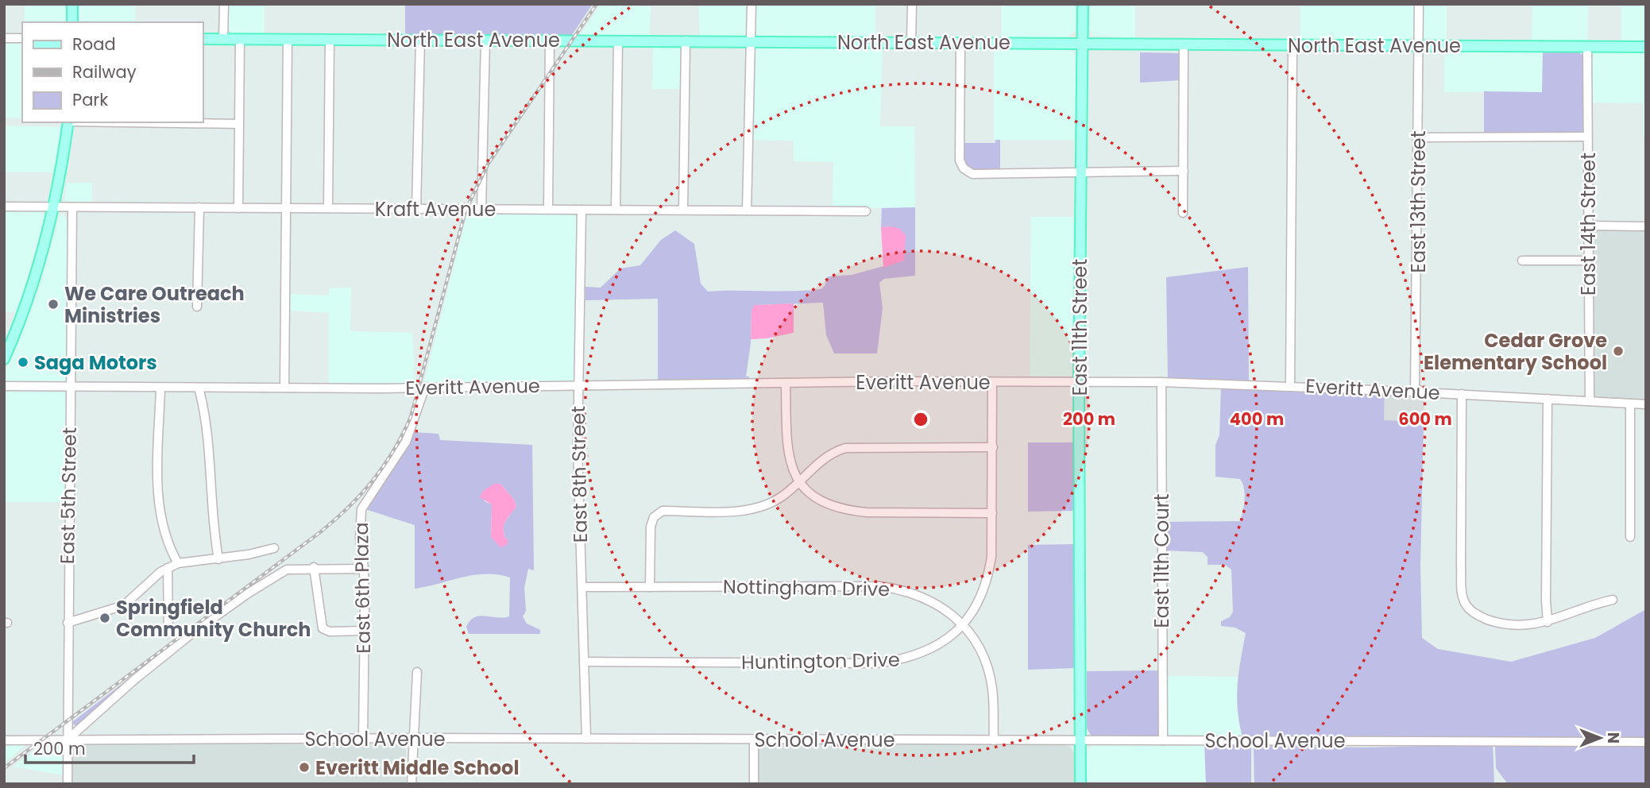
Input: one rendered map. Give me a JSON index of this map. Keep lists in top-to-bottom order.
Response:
{
  "streets": {
    "main road": ["North East Avenue", "East 11th Street"],
    "street": [
      "East 13th Street",
      "Kraft Avenue",
      "East 14th Street",
      "Everitt Avenue",
      "East 8th Street",
      "East 5th Street",
      "East 11th Court",
      "East 6th Plaza",
      "Nottingham Drive",
      "Huntington Drive",
      "School Avenue"
    ]
  },
  "crossings": [
    ["North East Avenue", "East 13th Street"],
    ["North East Avenue", "East 14th Street"],
    ["North East Avenue", "East 11th Street"],
    ["East 13th Street", "Everitt Avenue"],
    ["Kraft Avenue", "East 8th Street"],
    ["Kraft Avenue", "East 5th Street"],
    ["East 14th Street", "Everitt Avenue"],
    ["East 11th Street", "Everitt Avenue"],
    ["East 11th Street", "School Avenue"],
    ["Everitt Avenue", "East 8th Street"],
    ["Everitt Avenue", "East 5th Street"],
    ["Everitt Avenue", "East 11th Court"],
    ["Everitt Avenue", "East 6th Plaza"],
    ["Everitt Avenue", "Huntington Drive"],
    ["East 8th Street", "Nottingham Drive"],
    ["East 8th Street", "Huntington Drive"],
    ["East 8th Street", "School Avenue"],
    ["East 5th Street", "School Avenue"],
    ["East 11th Court", "School Avenue"],
    ["East 6th Plaza", "School Avenue"],
    ["Nottingham Drive", "Huntington Drive"],
    ["Nottingham Drive", "School Avenue"]
  ],
  "places": [
    "We Care Outreach Ministries",
    "Cedar Grove Elementary School",
    "Saga Motors",
    "Springfield Community Church",
    "Everitt Middle School"
  ],
  "legend": ["Road", "Railway", "Park"],
  "scale_bar": "200 m",
  "north": "right",
  "rings": ["200 m", "400 m", "600 m"]
}
